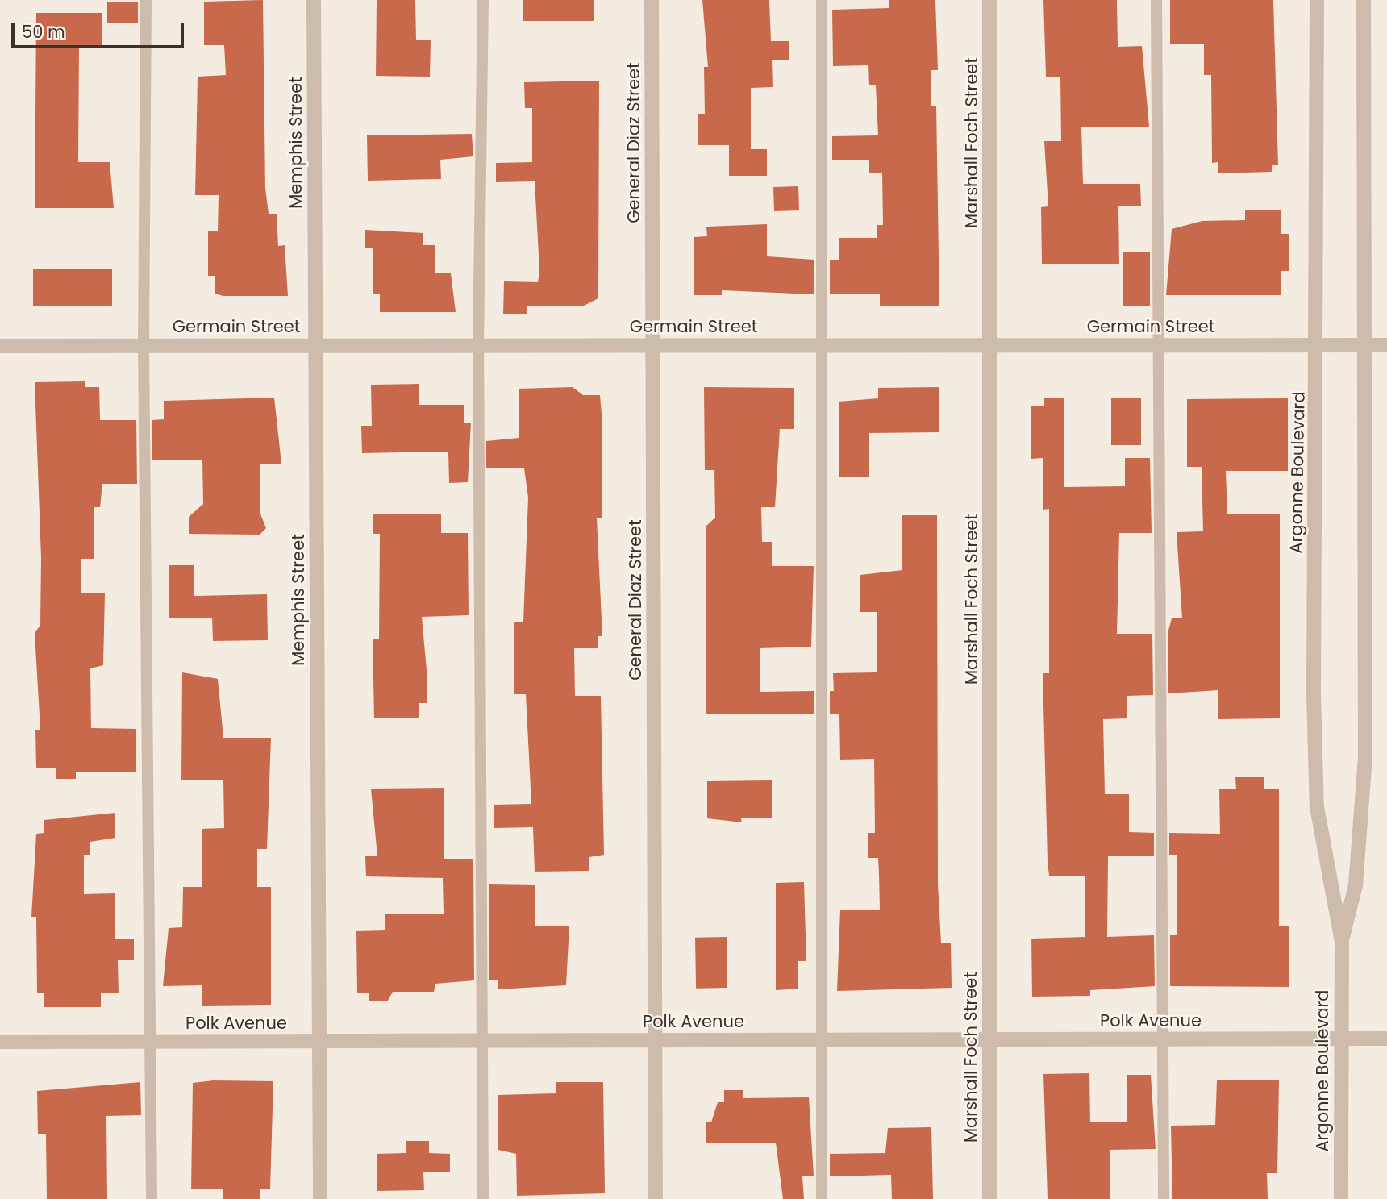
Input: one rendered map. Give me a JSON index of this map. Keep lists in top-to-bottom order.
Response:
{
  "streets": {
    "street": [
      "Memphis Street",
      "General Diaz Street",
      "Marshall Foch Street",
      "Germain Street",
      "Argonne Boulevard",
      "Polk Avenue"
    ]
  },
  "crossings": [
    ["Memphis Street", "Germain Street"],
    ["Memphis Street", "Polk Avenue"],
    ["General Diaz Street", "Germain Street"],
    ["General Diaz Street", "Polk Avenue"],
    ["Marshall Foch Street", "Germain Street"],
    ["Marshall Foch Street", "Polk Avenue"],
    ["Germain Street", "Argonne Boulevard"],
    ["Argonne Boulevard", "Polk Avenue"]
  ],
  "scale_bar": "50 m"
}
